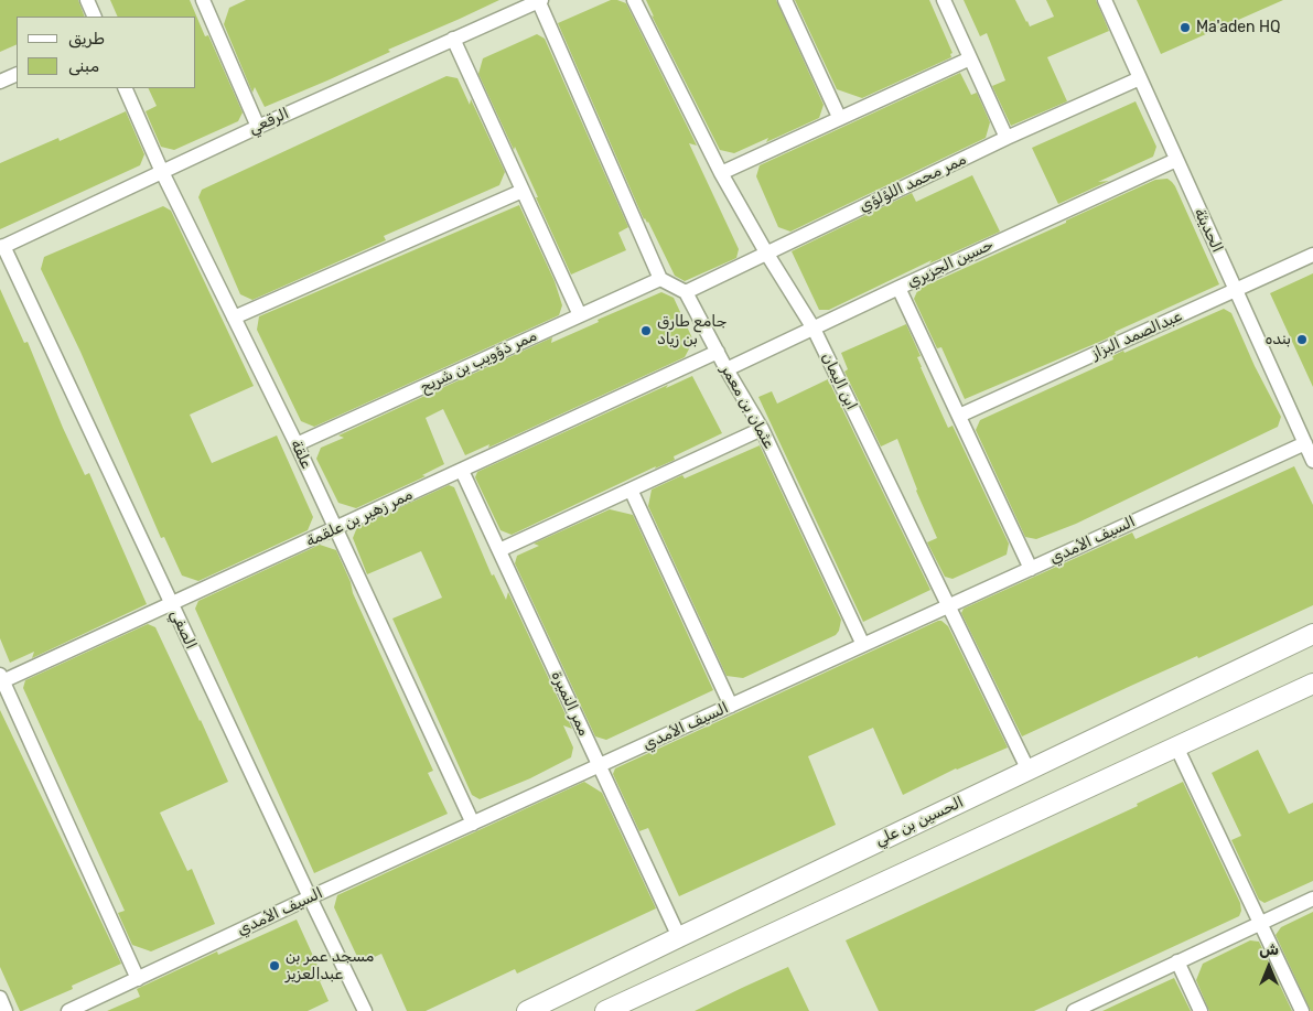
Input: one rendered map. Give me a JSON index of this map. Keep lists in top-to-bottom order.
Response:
{
  "streets": {
    "street": [
      "الرقعي",
      "ممر محمد اللؤلؤي",
      "الحديثة",
      "حسين الجزيري",
      "عبدالصمد البزاز",
      "ممر ذؤويب بن شريح",
      "ابن اليمان",
      "عثمان بن معمر",
      "علقة",
      "ممر زهير بن علقمة",
      "السيف الأمدي",
      "الصفي",
      "ممر النميرة",
      "الحسين بن علي"
    ]
  },
  "crossings": [
    ["الرقعي", "علقة"],
    ["الرقعي", "الصفي"],
    ["ممر محمد اللؤلؤي", "الحديثة"],
    ["ممر محمد اللؤلؤي", "ابن اليمان"],
    ["ممر محمد اللؤلؤي", "عثمان بن معمر"],
    ["الحديثة", "حسين الجزيري"],
    ["الحديثة", "عبدالصمد البزاز"],
    ["الحديثة", "السيف الأمدي"],
    ["حسين الجزيري", "ابن اليمان"],
    ["حسين الجزيري", "عثمان بن معمر"],
    ["ممر ذؤويب بن شريح", "علقة"],
    ["ابن اليمان", "السيف الأمدي"],
    ["ابن اليمان", "الحسين بن علي"],
    ["عثمان بن معمر", "ممر زهير بن علقمة"],
    ["عثمان بن معمر", "السيف الأمدي"],
    ["علقة", "ممر زهير بن علقمة"],
    ["علقة", "السيف الأمدي"],
    ["ممر زهير بن علقمة", "الصفي"],
    ["ممر زهير بن علقمة", "ممر النميرة"],
    ["السيف الأمدي", "الصفي"],
    ["السيف الأمدي", "ممر النميرة"],
    ["ممر النميرة", "الحسين بن علي"]
  ],
  "places": [
    "Ma'aden HQ",
    "جامع طارق بن زياد",
    "بنده",
    "مسجد عمر بن عبدالعزيز"
  ],
  "legend": ["طريق", "مبنى"],
  "north": "top"
}
